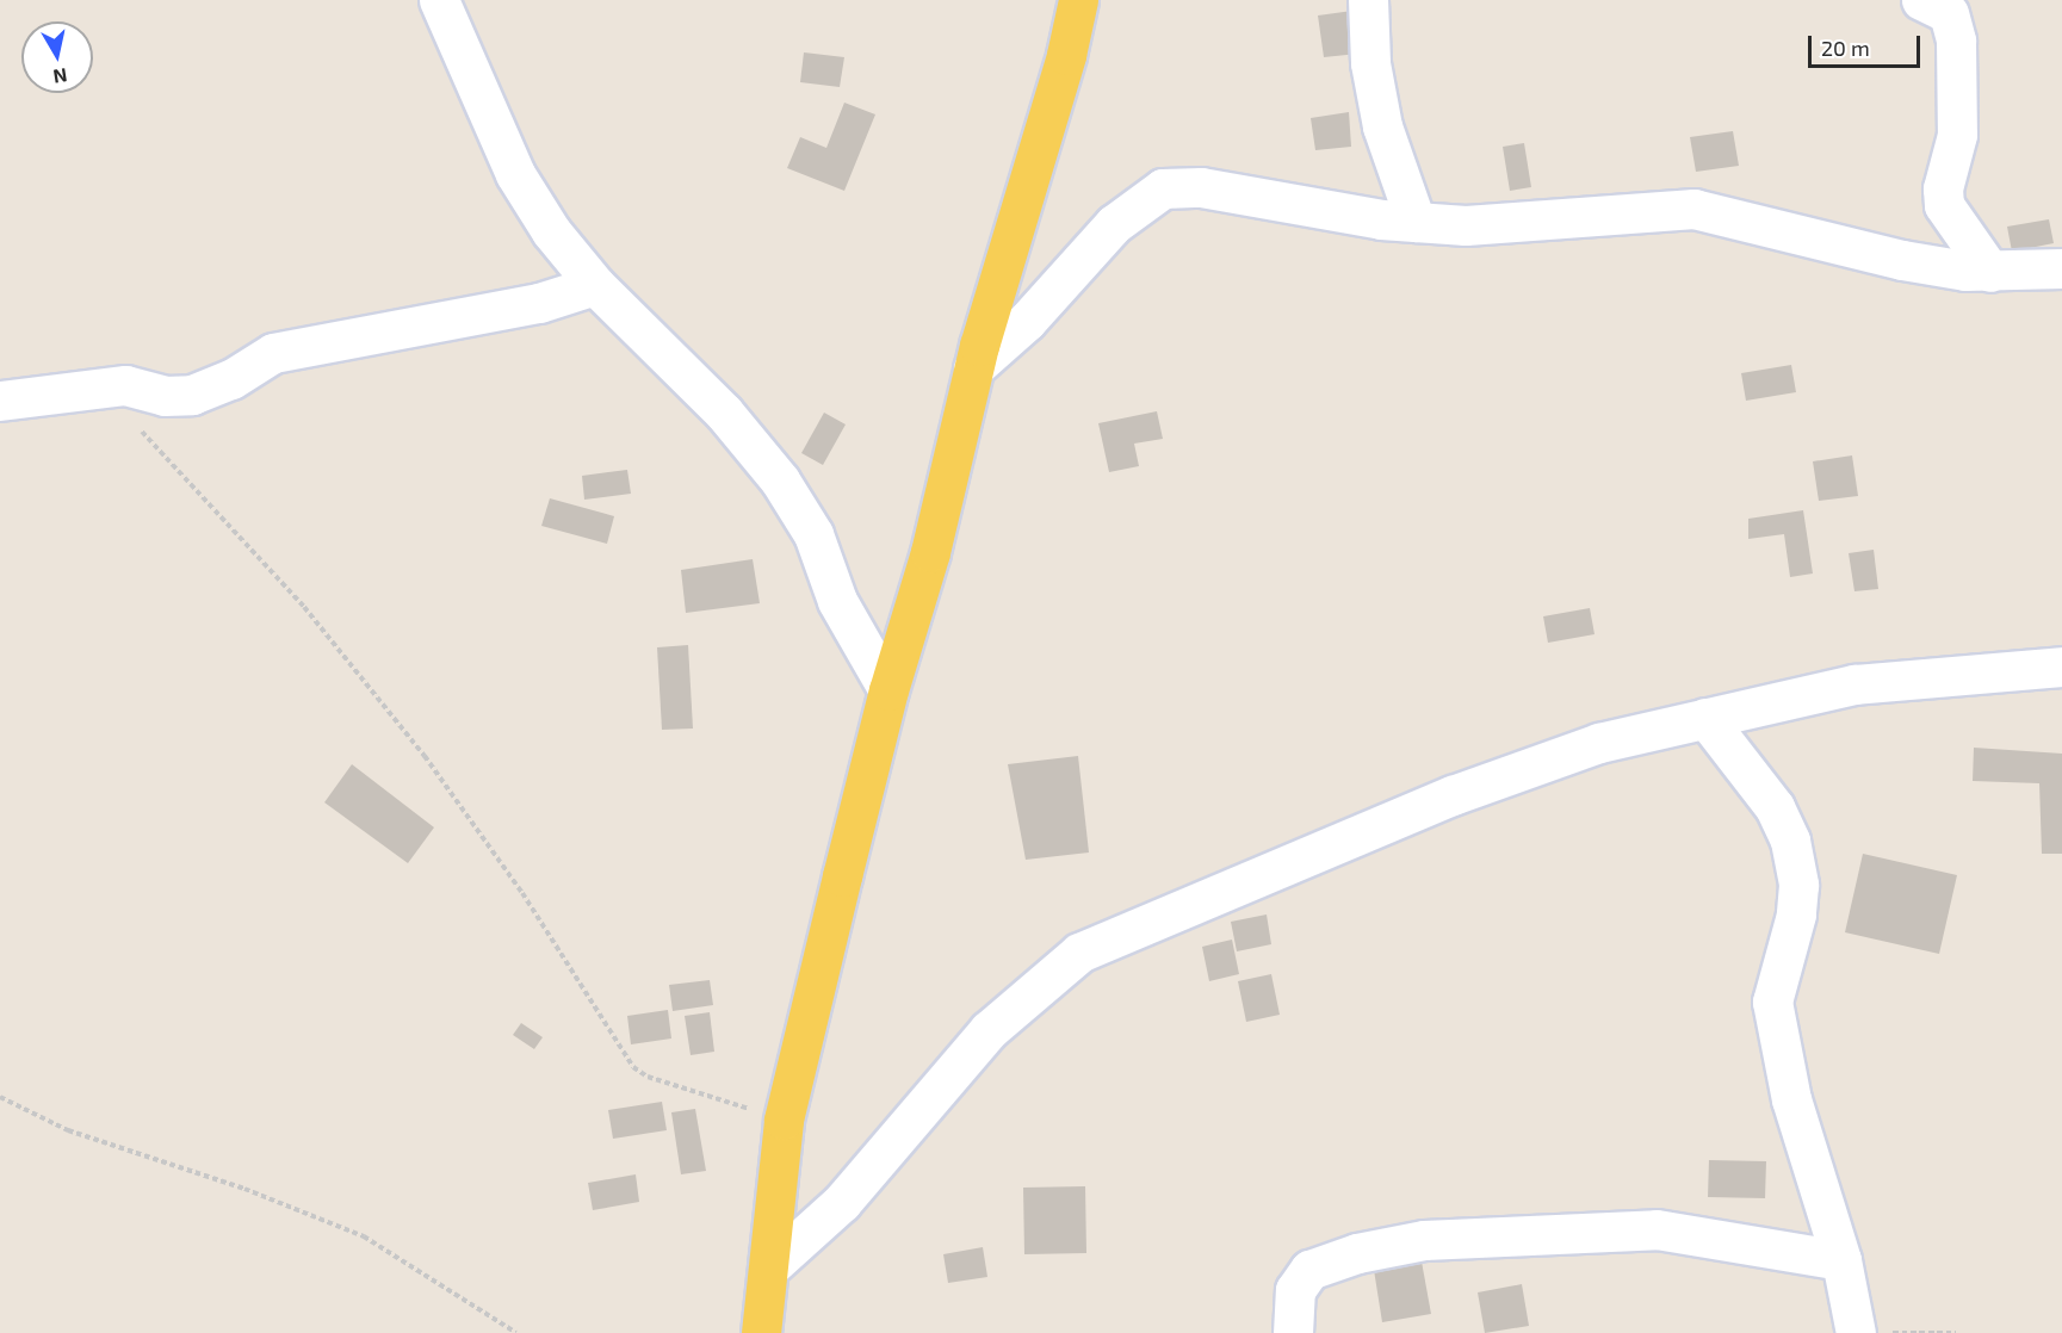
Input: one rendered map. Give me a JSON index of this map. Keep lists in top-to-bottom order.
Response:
{
  "scale_bar": "20 m",
  "north": "bottom"
}
